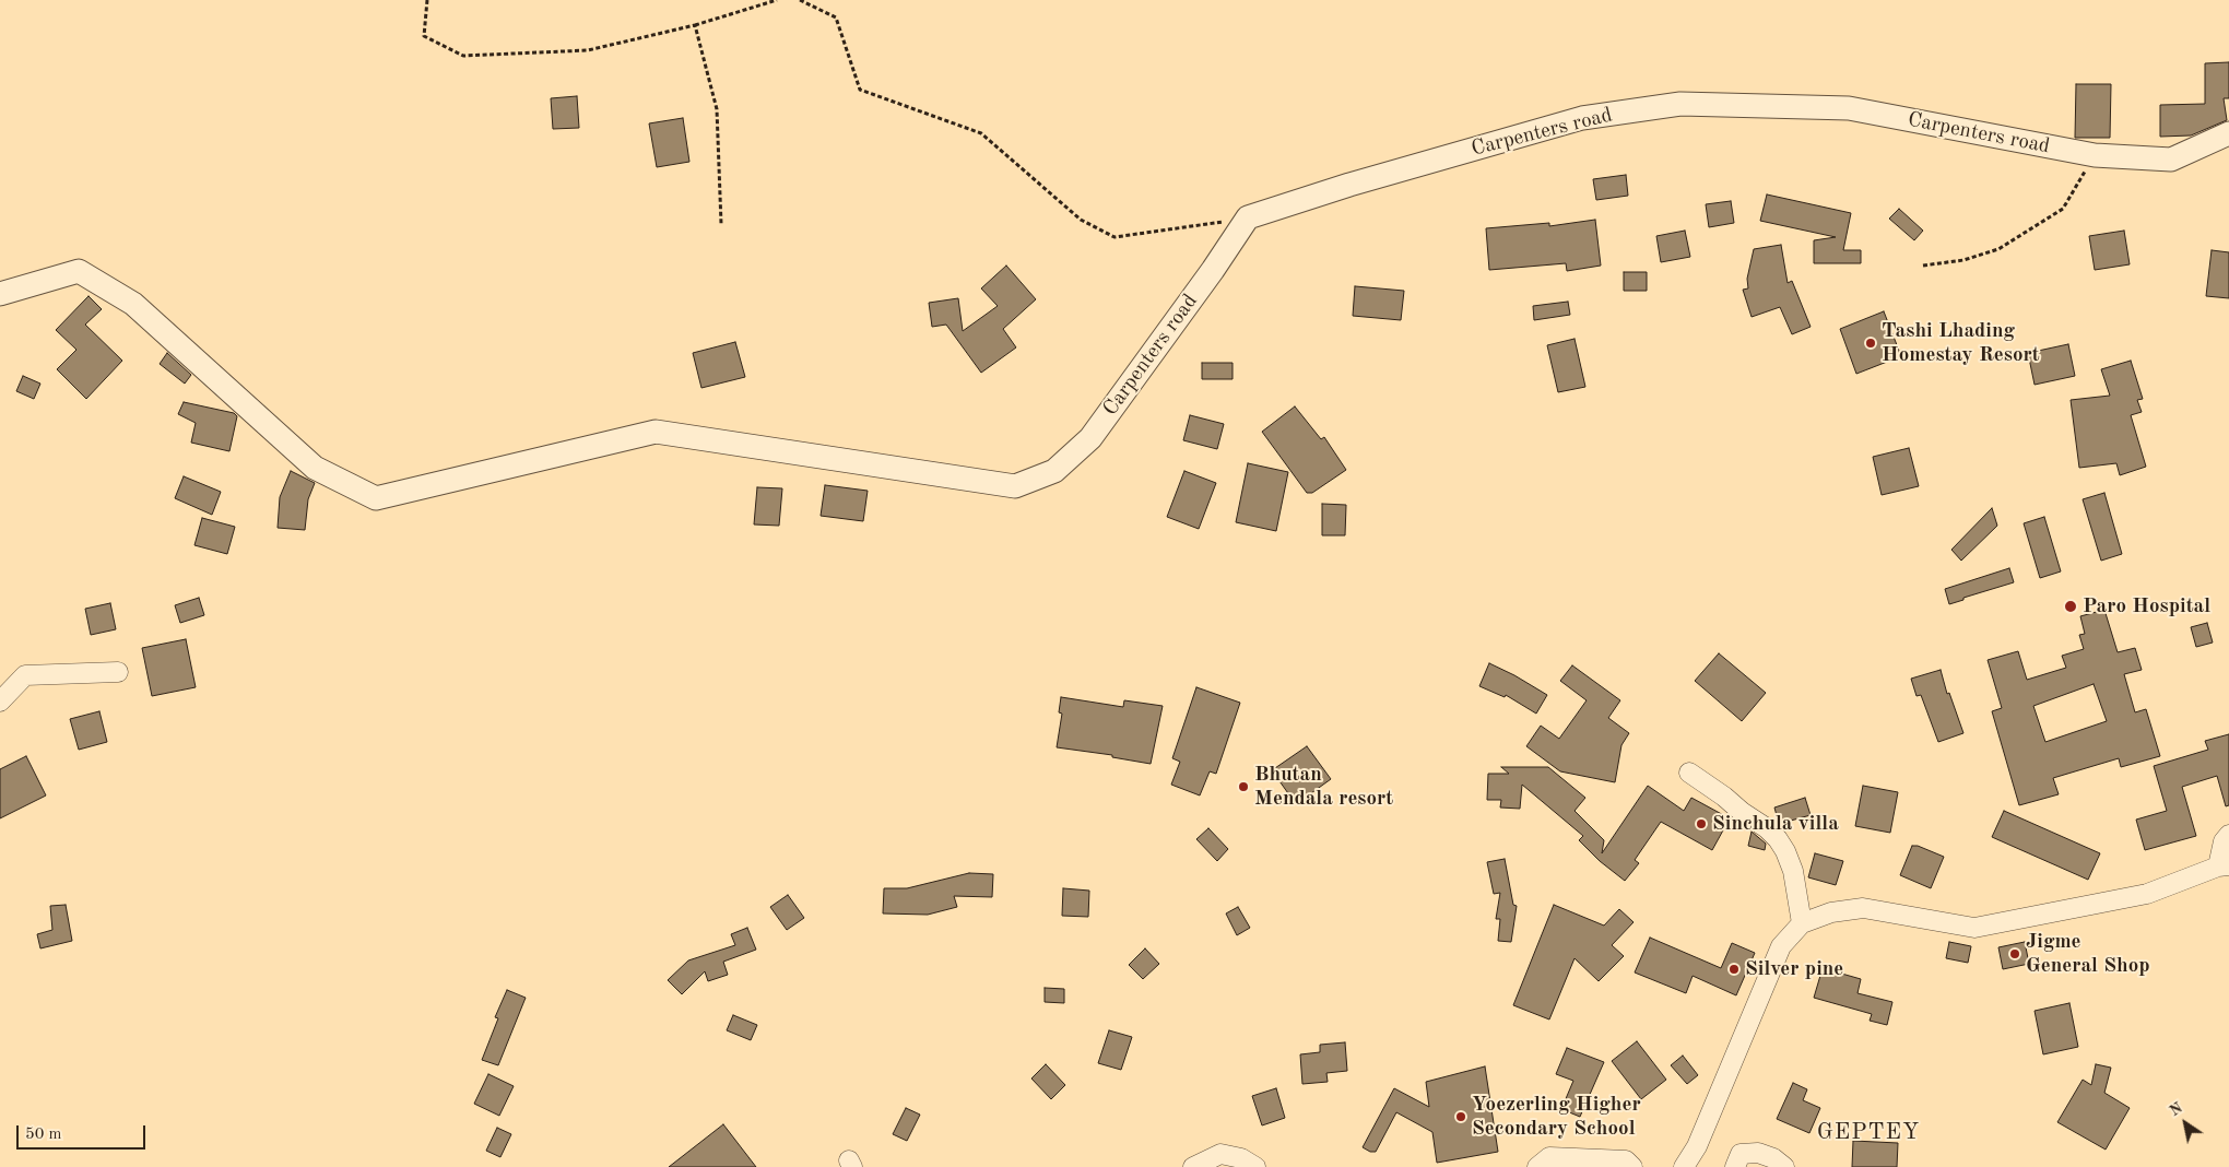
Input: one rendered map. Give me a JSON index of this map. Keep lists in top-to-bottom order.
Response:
{
  "streets": {
    "street": ["Carpenters road"]
  },
  "districts": ["GEPTEY"],
  "places": [
    "Tashi Lhading Homestay Resort",
    "Paro Hospital",
    "Bhutan Mendala resort",
    "Sinchula villa",
    "Jigme General Shop",
    "Silver pine",
    "Yoezerling Higher Secondary School"
  ],
  "scale_bar": "50 m",
  "north": "top left"
}
